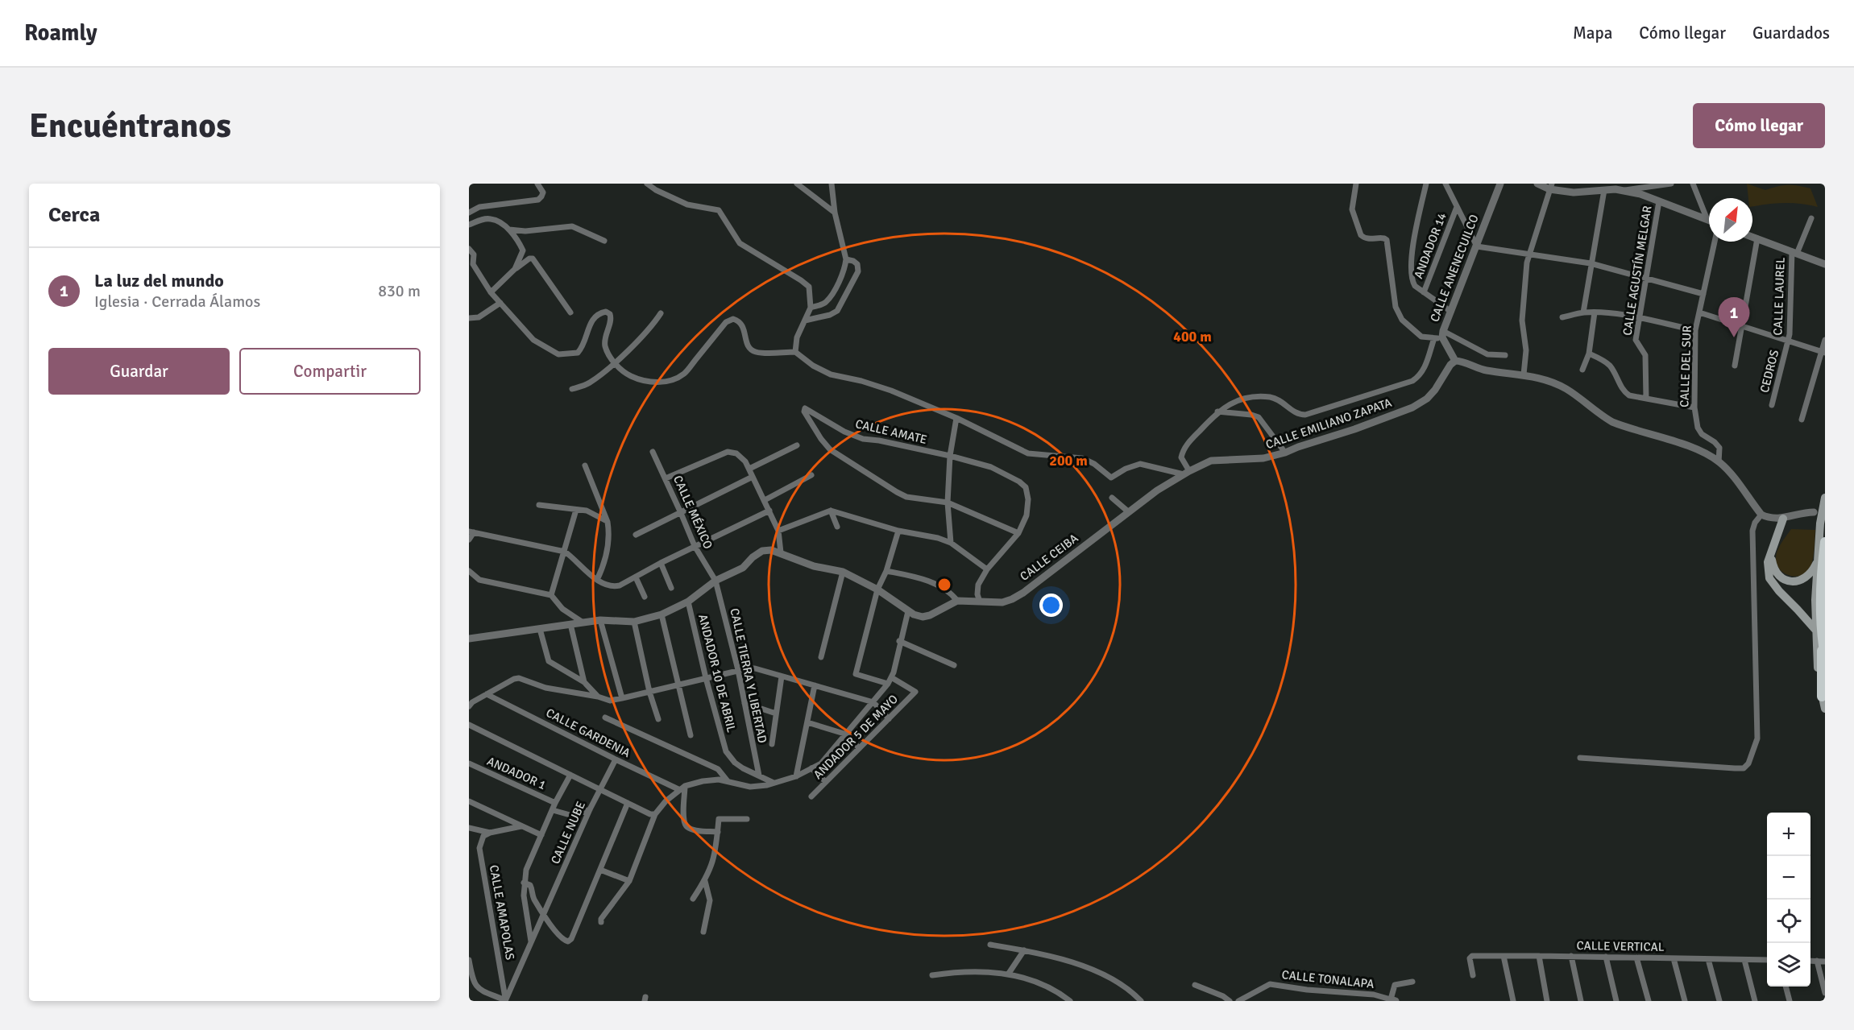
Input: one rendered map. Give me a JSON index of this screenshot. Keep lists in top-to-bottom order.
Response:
{
  "streets": {
    "street": [
      "ANDADOR 14",
      "CALLE ANENECUILCO",
      "CALLE AGUSTÍN MELGAR",
      "CALLE LAUREL",
      "CALLE DEL SUR",
      "CEDROS",
      "CALLE EMILIANO ZAPATA",
      "CALLE AMATE",
      "CALLE MÉXICO",
      "CALLE CEIBA",
      "ANDADOR 10 DE ABRIL",
      "CALLE TIERRA Y LIBERTAD",
      "CALLE GARDENIA",
      "ANDADOR 5 DE MAYO",
      "ANDADOR 1",
      "CALLE NUBE",
      "CALLE AMAPOLAS",
      "CALLE VERTICAL",
      "CALLE TONALAPA"
    ]
  },
  "crossings": [
    ["CALLE ANENECUILCO", "CALLE EMILIANO ZAPATA"],
    ["CALLE LAUREL", "CEDROS"],
    ["CALLE EMILIANO ZAPATA", "CALLE CEIBA"],
    ["CALLE MÉXICO", "CALLE TIERRA Y LIBERTAD"],
    ["ANDADOR 10 DE ABRIL", "CALLE TIERRA Y LIBERTAD"],
    ["CALLE GARDENIA", "CALLE NUBE"],
    ["CALLE NUBE", "CALLE AMAPOLAS"]
  ],
  "north": "top right",
  "page": {
    "header": "Roamly",
    "nav": ["Mapa", "Cómo llegar", "Guardados"],
    "buttons": [
      "Cómo llegar",
      ["Guardar", "Compartir"]
    ],
    "title": "Encuéntranos",
    "heading": "Cerca",
    "list": [
      {
        "mark": "1",
        "name": "La luz del mundo",
        "note": "Iglesia · Cerrada Álamos",
        "value": "830 m"
      }
    ],
    "pins": "1",
    "map_buttons": ["+", "−"]
  },
  "rings": ["400 m", "200 m"]
}
